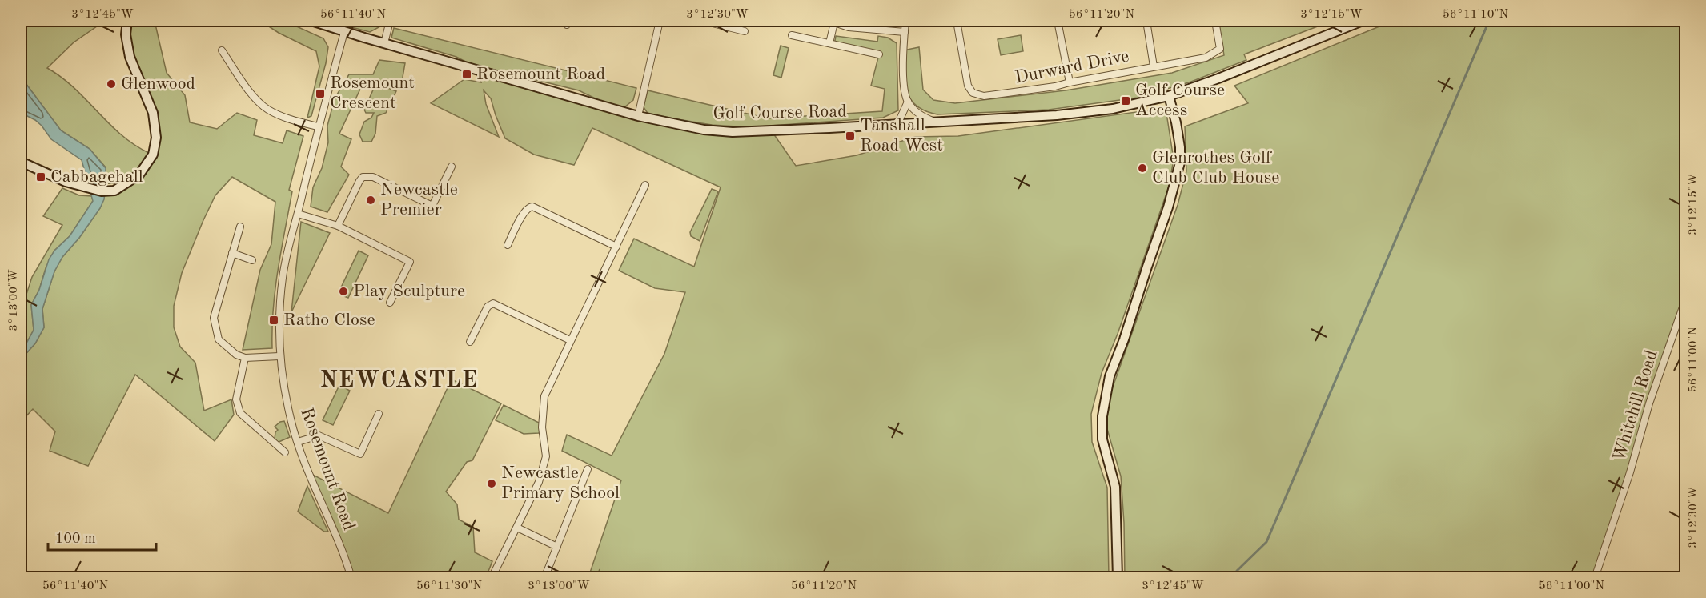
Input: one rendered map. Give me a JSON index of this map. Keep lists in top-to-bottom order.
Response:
{
  "streets": {
    "street": [
      "Durward Drive",
      "Golf Course Road",
      "Whitehill Road",
      "Rosemount Road"
    ]
  },
  "crossings": [
    ["Golf Course Road", "Rosemount Road"]
  ],
  "districts": ["NEWCASTLE"],
  "places": {
    "transit": [
      "Rosemount Road",
      "Rosemount Crescent",
      "Golf Course Access",
      "Tanshall Road West",
      "Cabbagehall",
      "Ratho Close"
    ],
    "other": [
      "Glenwood",
      "Glenrothes Golf Club Club House",
      "Newcastle Premier",
      "Play Sculpture",
      "Newcastle Primary School"
    ]
  },
  "scale_bar": "100 m",
  "coordinates": [
    "3°12'45\"W",
    "56°11'40\"N",
    "3°12'30\"W",
    "56°11'20\"N",
    "3°12'15\"W",
    "56°11'10\"N",
    "3°13'00\"W",
    "56°11'00\"N",
    "56°11'30\"N"
  ]
}
